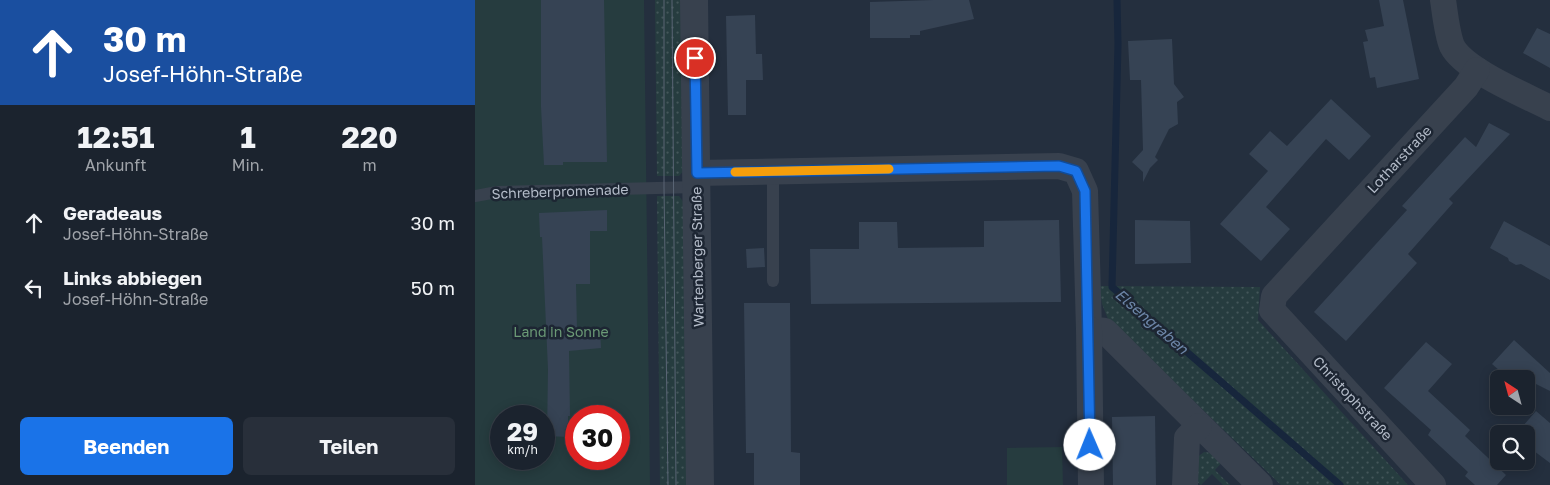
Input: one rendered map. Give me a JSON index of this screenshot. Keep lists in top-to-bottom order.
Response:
{
  "streets": {
    "street": ["Lotharstraße", "Wartenberger Straße", "Christophstraße"],
    "lane": ["Schreberpromenade"]
  },
  "crossings": [
    ["Lotharstraße", "Christophstraße"],
    ["Schreberpromenade", "Wartenberger Straße"]
  ],
  "water": ["Elsengraben"],
  "parks": ["Land in Sonne"],
  "north": "top left",
  "page": {
    "turn": ["30 m", "Josef-Höhn-Straße"],
    "eta": [
      "12:51",
      "Ankunft",
      "1",
      "Min.",
      "220",
      "m"
    ],
    "list": [
      {
        "name": "Geradeaus",
        "note": "Josef-Höhn-Straße",
        "value": "30 m"
      },
      {
        "name": "Links abbiegen",
        "note": "Josef-Höhn-Straße",
        "value": "50 m"
      }
    ],
    "speed": "29 km/h",
    "limit": "30",
    "buttons": ["Beenden", "Teilen"]
  }
}
